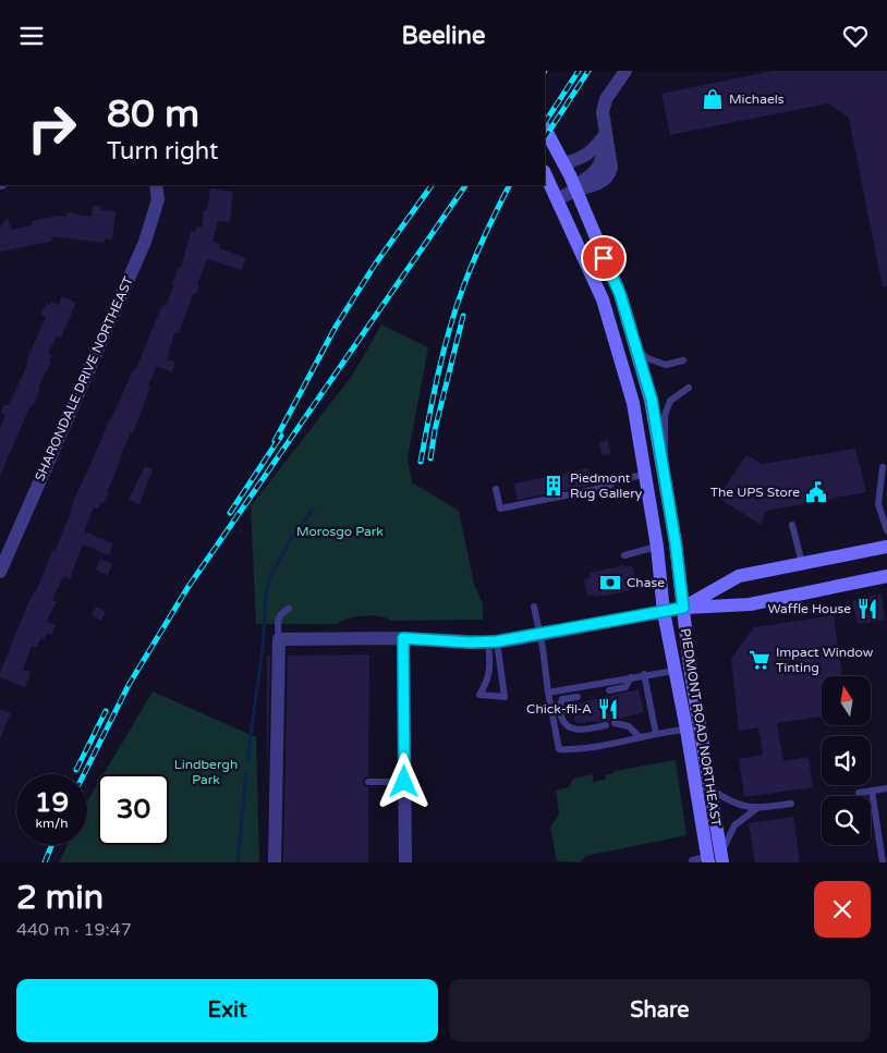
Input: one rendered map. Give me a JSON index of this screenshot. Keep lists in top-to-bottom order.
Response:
{
  "streets": {
    "main road": ["PIEDMONT ROAD NORTHEAST"],
    "street": ["SHARONDALE DRIVE NORTHEAST"]
  },
  "parks": ["Morosgo Park", "Lindbergh Park"],
  "places": {
    "shop": ["Michaels"],
    "building": ["Piedmont Rug Gallery"],
    "public building": ["The UPS Store"],
    "bank": ["Chase"],
    "restaurant": ["Waffle House", "Chick-fil-A"],
    "supermarket": ["Impact Window Tinting"]
  },
  "north": "top",
  "page": {
    "header": "Beeline",
    "turn": ["80 m", "Turn right"],
    "speed": "19 km/h",
    "limit": "30",
    "heading": ["2 min", "440 m · 19:47"],
    "buttons": ["Exit", "Share"]
  }
}
